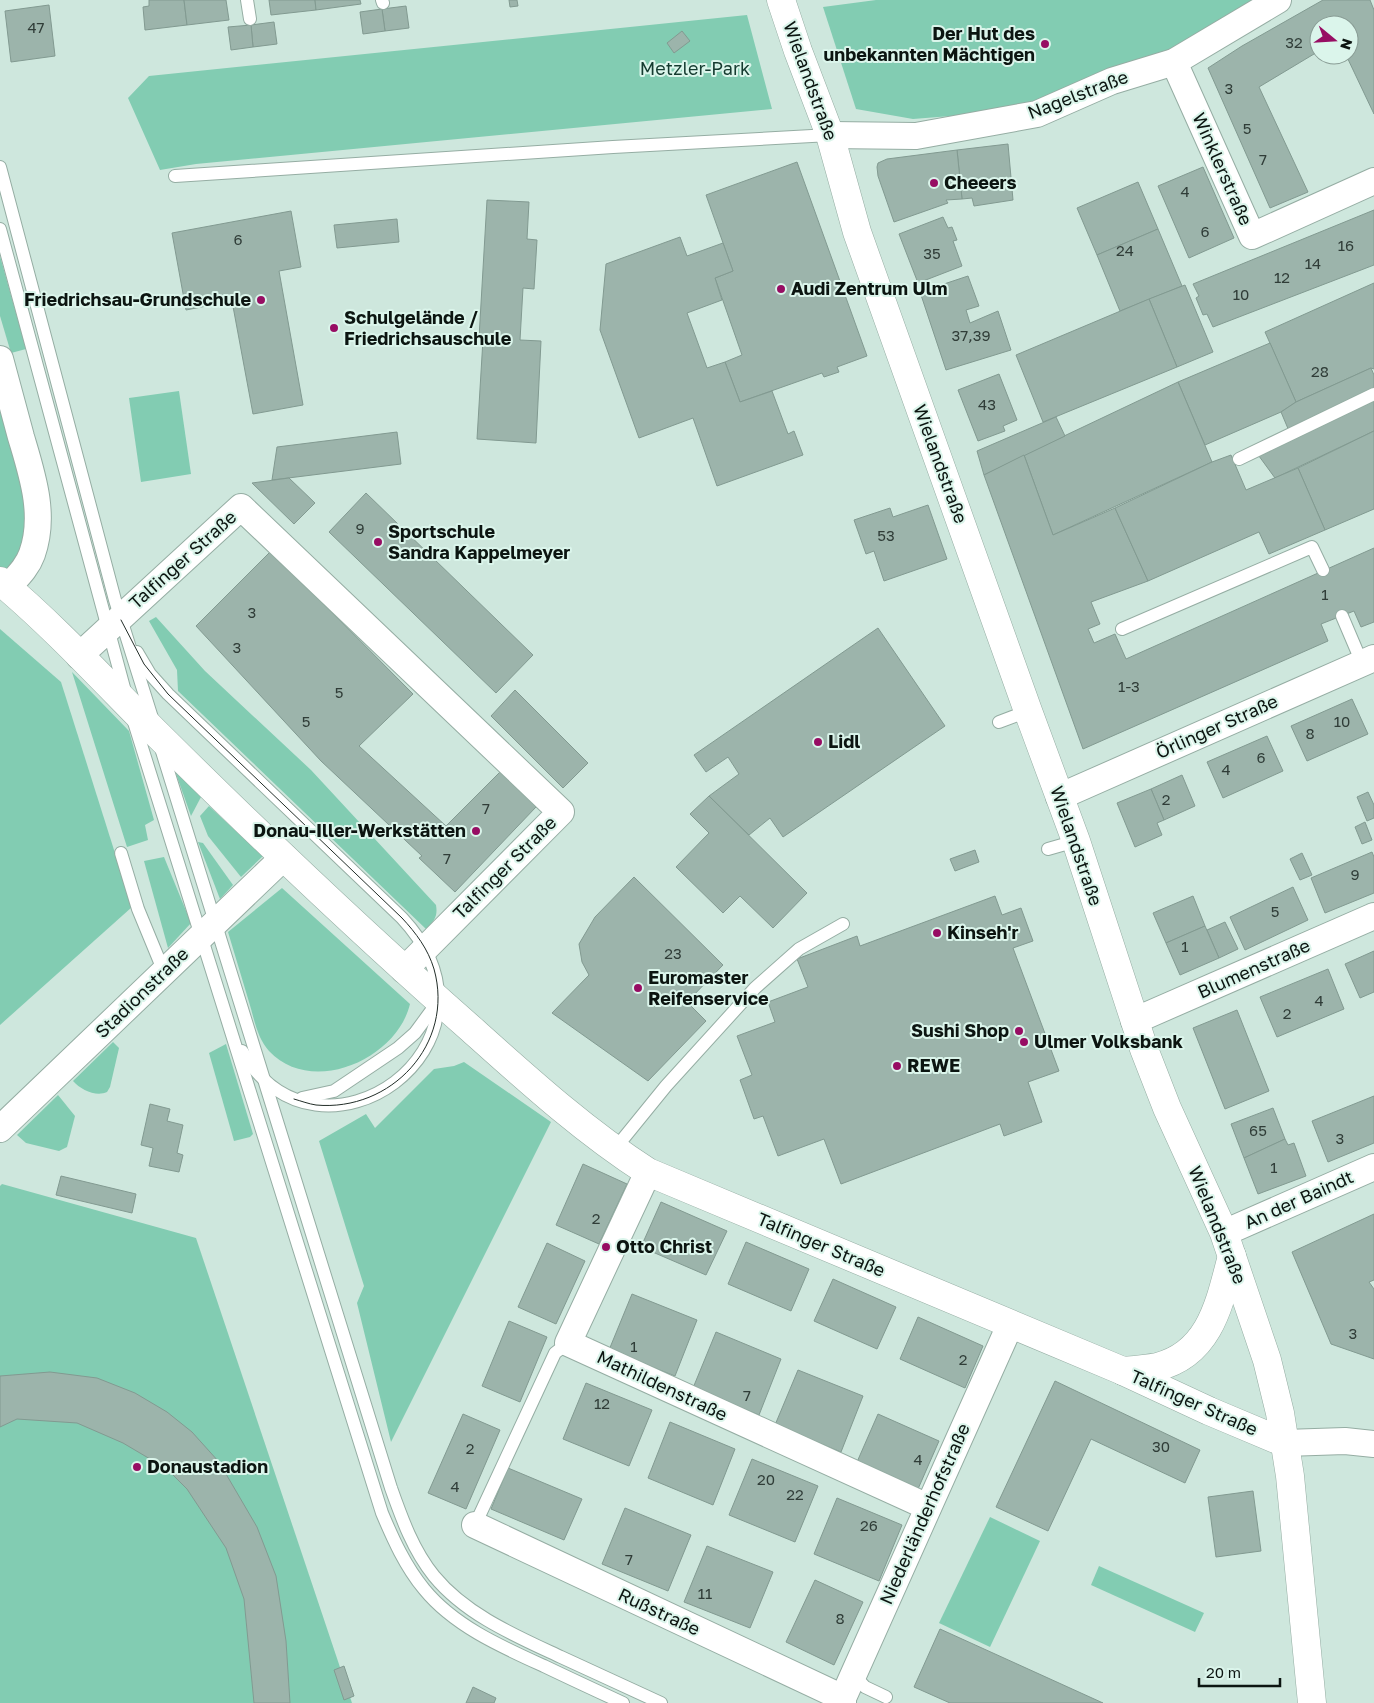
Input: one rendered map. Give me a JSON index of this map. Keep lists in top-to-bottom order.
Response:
{
  "streets": {
    "street": [
      "Wielandstraße",
      "Nagelstraße",
      "Winklerstraße",
      "Talfinger Straße",
      "Örlinger Straße",
      "Blumenstraße",
      "Stadionstraße",
      "An der Baindt",
      "Mathildenstraße",
      "Niederländerhofstraße",
      "Rußstraße"
    ]
  },
  "crossings": [
    ["Wielandstraße", "Nagelstraße"],
    ["Wielandstraße", "Talfinger Straße"],
    ["Wielandstraße", "Örlinger Straße"],
    ["Wielandstraße", "Blumenstraße"],
    ["Wielandstraße", "An der Baindt"],
    ["Nagelstraße", "Winklerstraße"],
    ["Talfinger Straße", "Stadionstraße"],
    ["Talfinger Straße", "Niederländerhofstraße"],
    ["Mathildenstraße", "Niederländerhofstraße"],
    ["Niederländerhofstraße", "Rußstraße"]
  ],
  "parks": ["Metzler-Park"],
  "places": [
    "Der Hut des unbekannten Mächtigen",
    "Cheeers",
    "Audi Zentrum Ulm",
    "Friedrichsau-Grundschule",
    "Schulgelände / Friedrichsauschule",
    "Sportschule Sandra Kappelmeyer",
    "Lidl",
    "Donau-Iller-Werkstätten",
    "Kinseh'r",
    "Euromaster Reifenservice",
    "Sushi Shop",
    "Ulmer Volksbank",
    "REWE",
    "Otto Christ",
    "Donaustadion"
  ],
  "house_numbers": [
    "47",
    "32",
    "3",
    "5",
    "7",
    "4",
    "6",
    "6",
    "16",
    "24",
    "35",
    "14",
    "12",
    "10",
    "37,39",
    "28",
    "43",
    "9",
    "53",
    "1",
    "3",
    "3",
    "1-3",
    "5",
    "5",
    "10",
    "8",
    "6",
    "4",
    "2",
    "7",
    "7",
    "9",
    "5",
    "1",
    "23",
    "4",
    "2",
    "65",
    "3",
    "1",
    "2",
    "3",
    "1",
    "2",
    "7",
    "12",
    "30",
    "2",
    "4",
    "20",
    "4",
    "22",
    "26",
    "7",
    "11",
    "8"
  ],
  "scale_bar": "20 m",
  "north": "right"
}
